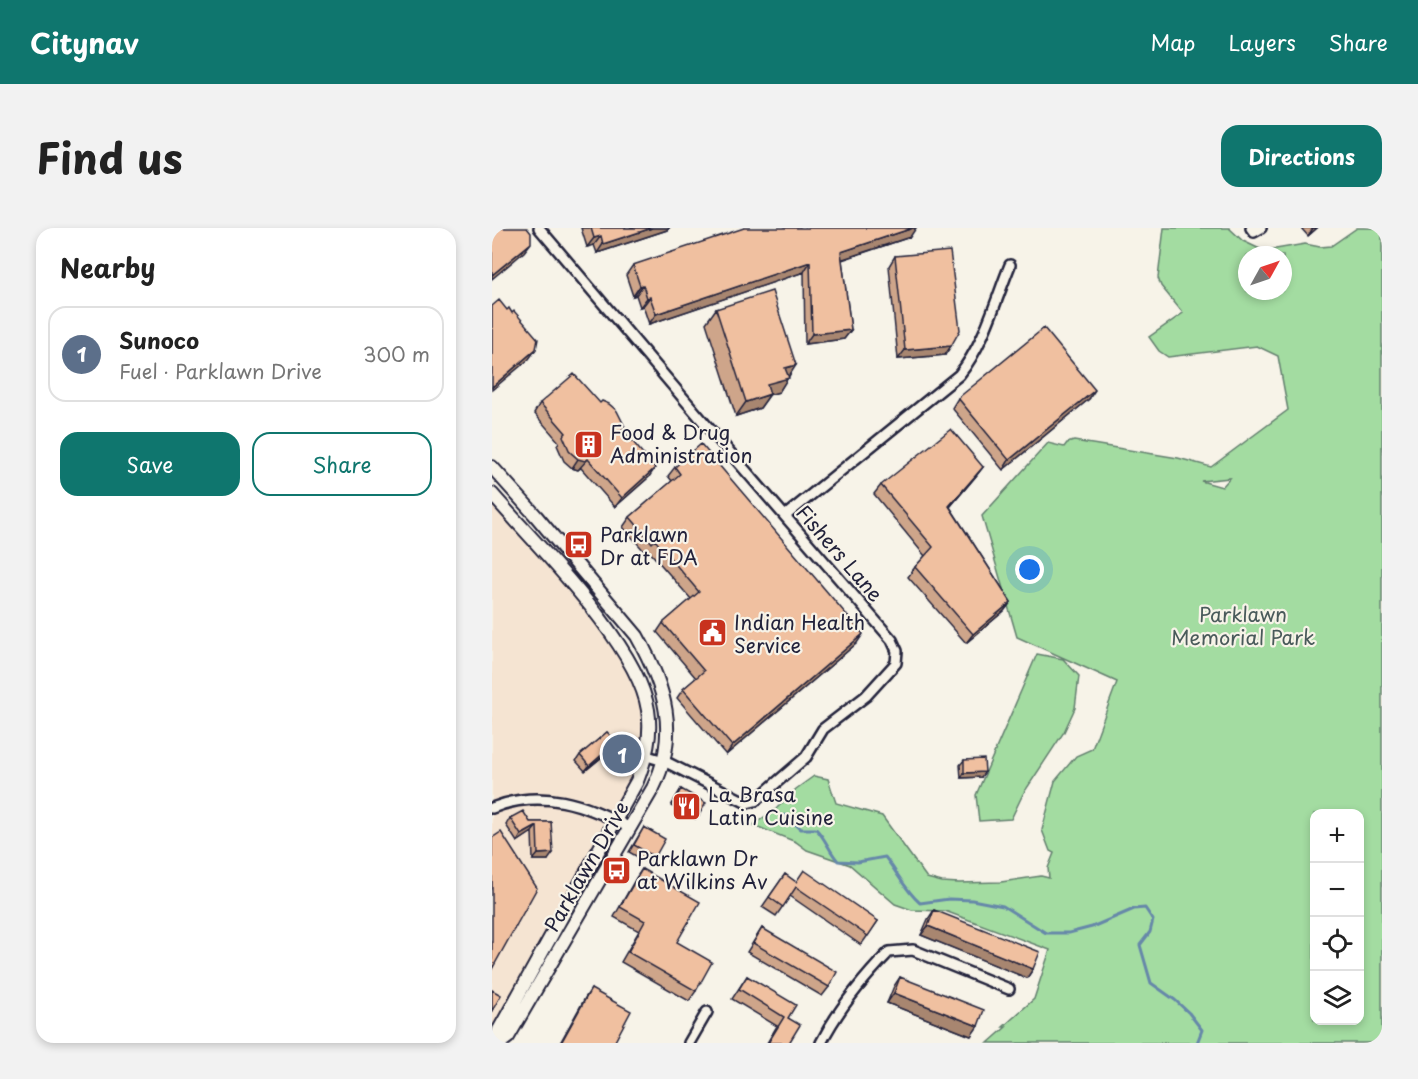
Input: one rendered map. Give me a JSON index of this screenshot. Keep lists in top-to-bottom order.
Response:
{
  "streets": {
    "main road": ["Parklawn Drive"],
    "street": ["Fishers Lane"]
  },
  "crossings": [
    ["Fishers Lane", "Parklawn Drive"]
  ],
  "parks": ["Parklawn Memorial Park"],
  "places": {
    "building": ["Food & Drug Administration"],
    "bus stop": ["Parklawn Dr at FDA", "Parklawn Dr at Wilkins Av"],
    "public building": ["Indian Health Service"],
    "restaurant": ["La Brasa Latin Cuisine"]
  },
  "north": "top right",
  "page": {
    "header": "Citynav",
    "nav": ["Map", "Layers", "Share"],
    "title": "Find us",
    "buttons": [
      "Directions",
      ["Save", "Share"]
    ],
    "heading": "Nearby",
    "list": [
      {
        "mark": "1",
        "name": "Sunoco",
        "note": "Fuel · Parklawn Drive",
        "value": "300 m"
      }
    ],
    "pins": "1",
    "map_buttons": ["+", "−"]
  }
}
